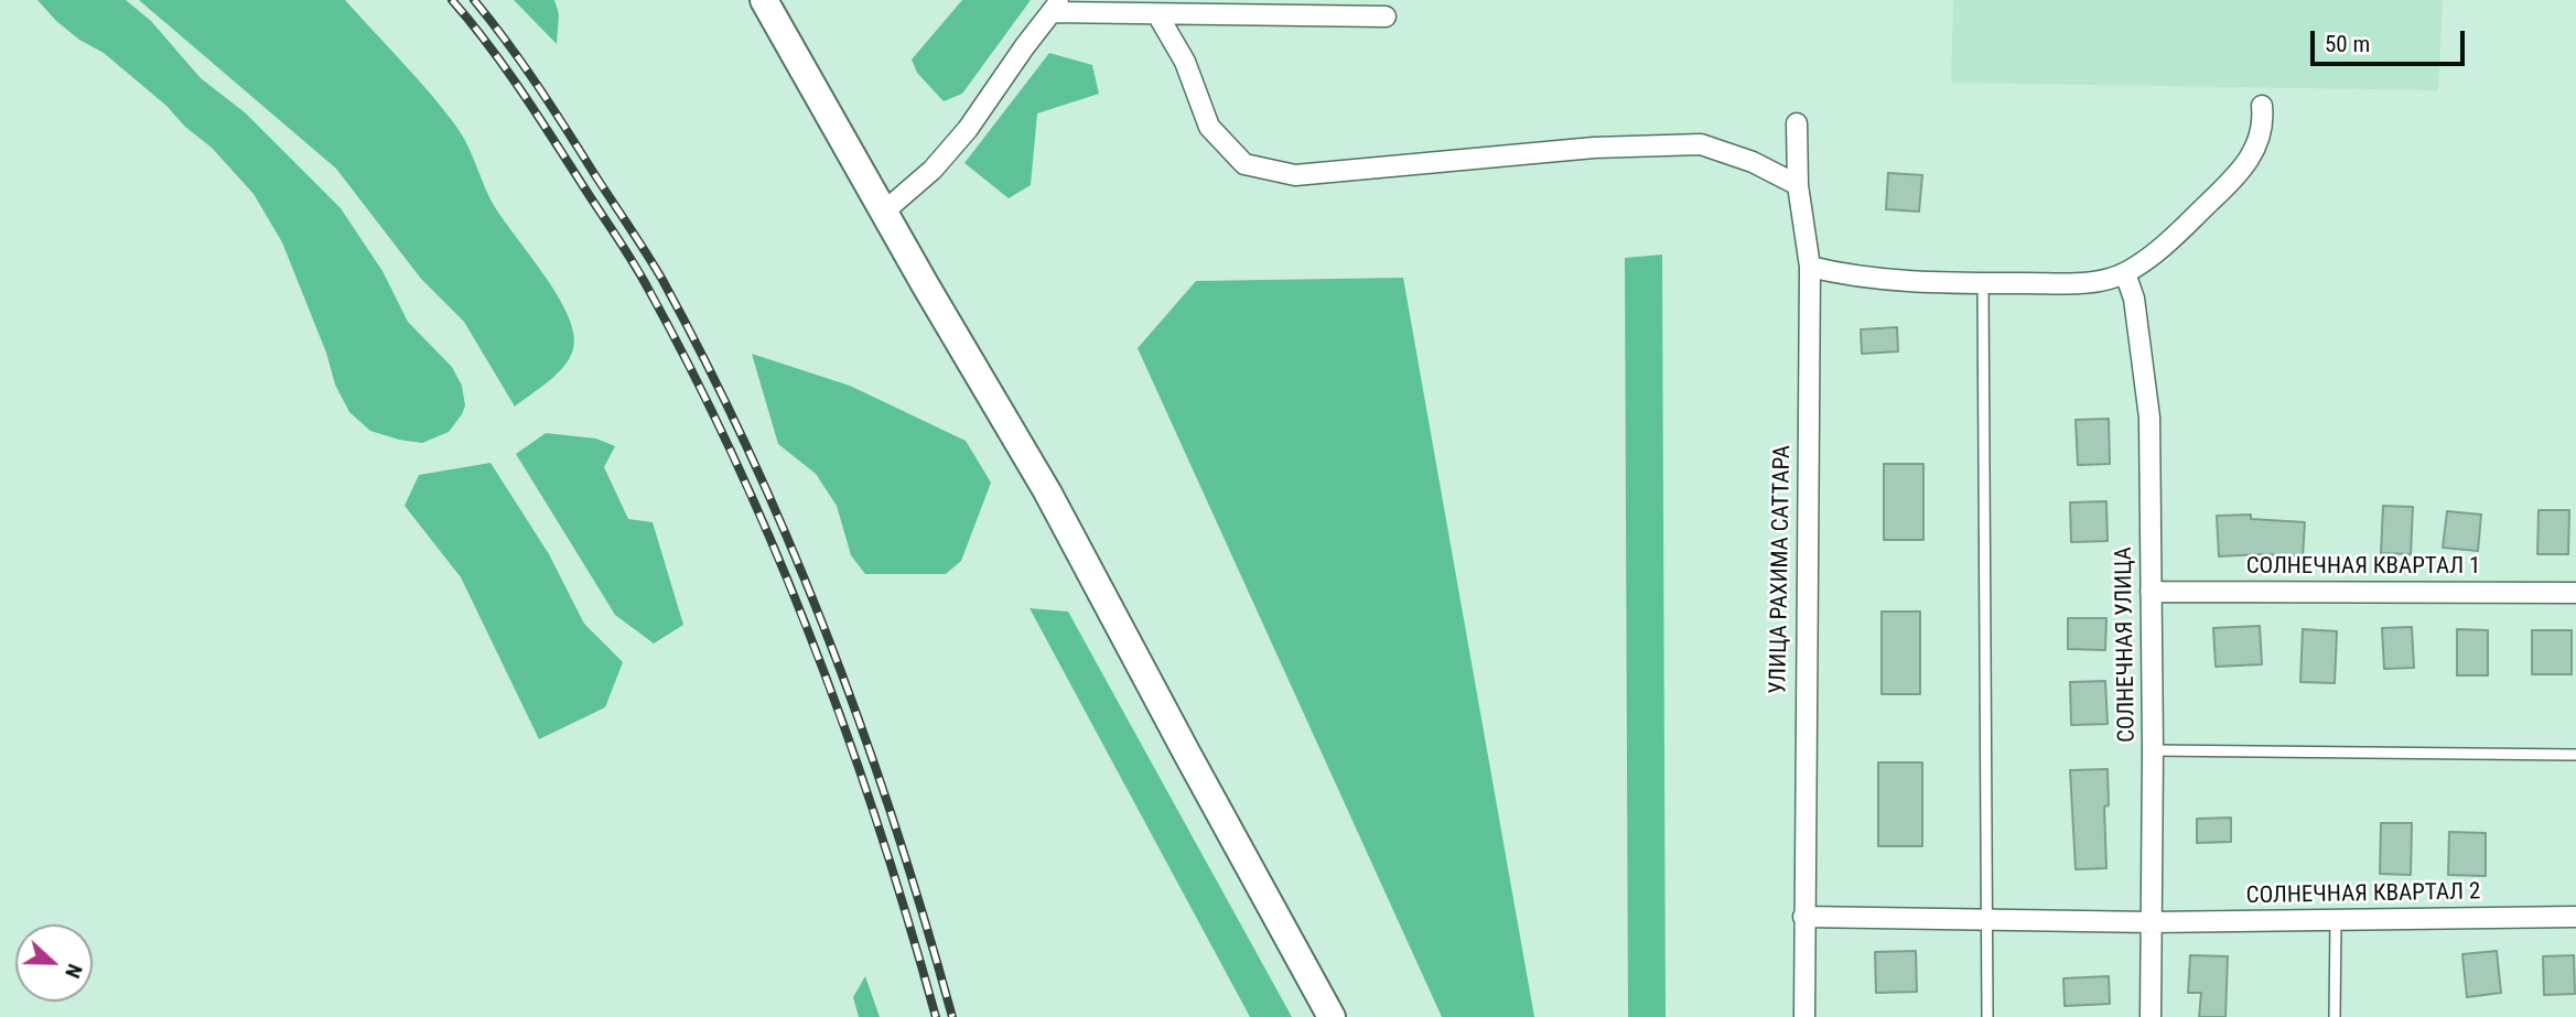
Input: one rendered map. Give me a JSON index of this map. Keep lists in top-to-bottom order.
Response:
{
  "streets": {
    "street": [
      "СОЛНЕЧНАЯ КВАРТАЛ 1",
      "УЛИЦА РАХИМА САТТАРА",
      "СОЛНЕЧНАЯ УЛИЦА",
      "СОЛНЕЧНАЯ КВАРТАЛ 2"
    ]
  },
  "crossings": [
    ["СОЛНЕЧНАЯ КВАРТАЛ 1", "СОЛНЕЧНАЯ УЛИЦА"],
    ["УЛИЦА РАХИМА САТТАРА", "СОЛНЕЧНАЯ КВАРТАЛ 2"],
    ["СОЛНЕЧНАЯ УЛИЦА", "СОЛНЕЧНАЯ КВАРТАЛ 2"]
  ],
  "scale_bar": "50 m",
  "north": "right"
}
